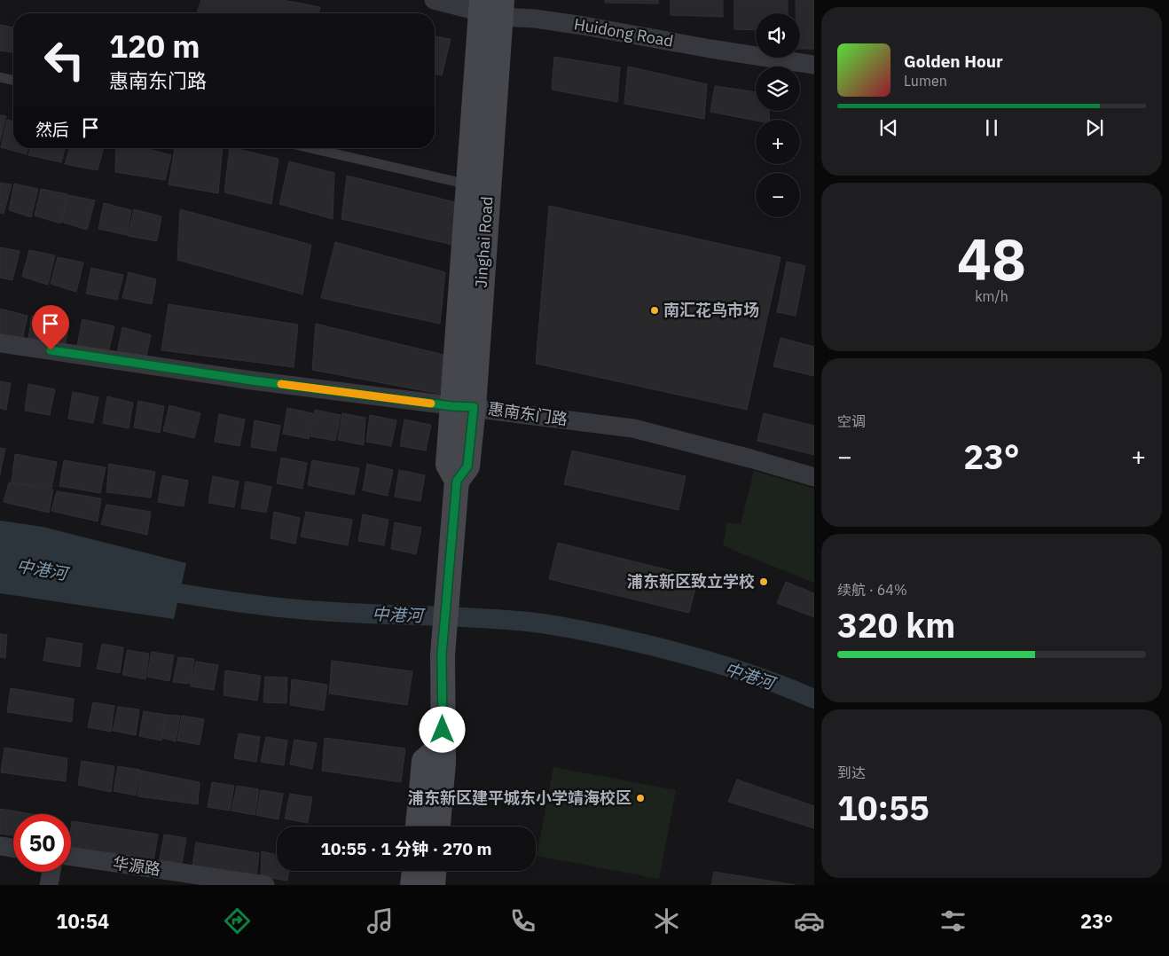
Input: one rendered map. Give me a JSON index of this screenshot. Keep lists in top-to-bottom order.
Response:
{
  "streets": {
    "main road": ["Jinghai Road"],
    "street": ["Huidong Road", "惠南东门路", "华源路"]
  },
  "crossings": [
    ["Huidong Road", "Jinghai Road"],
    ["Jinghai Road", "惠南东门路"]
  ],
  "water": ["中港河"],
  "places": ["南汇花鸟市场", "浦东新区致立学校", "浦东新区建平城东小学靖海校区"],
  "page": {
    "map_buttons": ["+", "−"],
    "turn": ["120 m", "惠南东门路"],
    "song": ["Golden Hour", "Lumen"],
    "then": "然后",
    "tile": [
      ["48", "km/h"],
      "空调",
      ["续航 · 64%", "320 km"],
      ["到达", "10:55"]
    ],
    "heat": ["−", "23°", "+"],
    "limit": "50",
    "trip": "10:55 · 1 分钟 · 270 m",
    "tabs": ["10:54", "23°"]
  }
}
